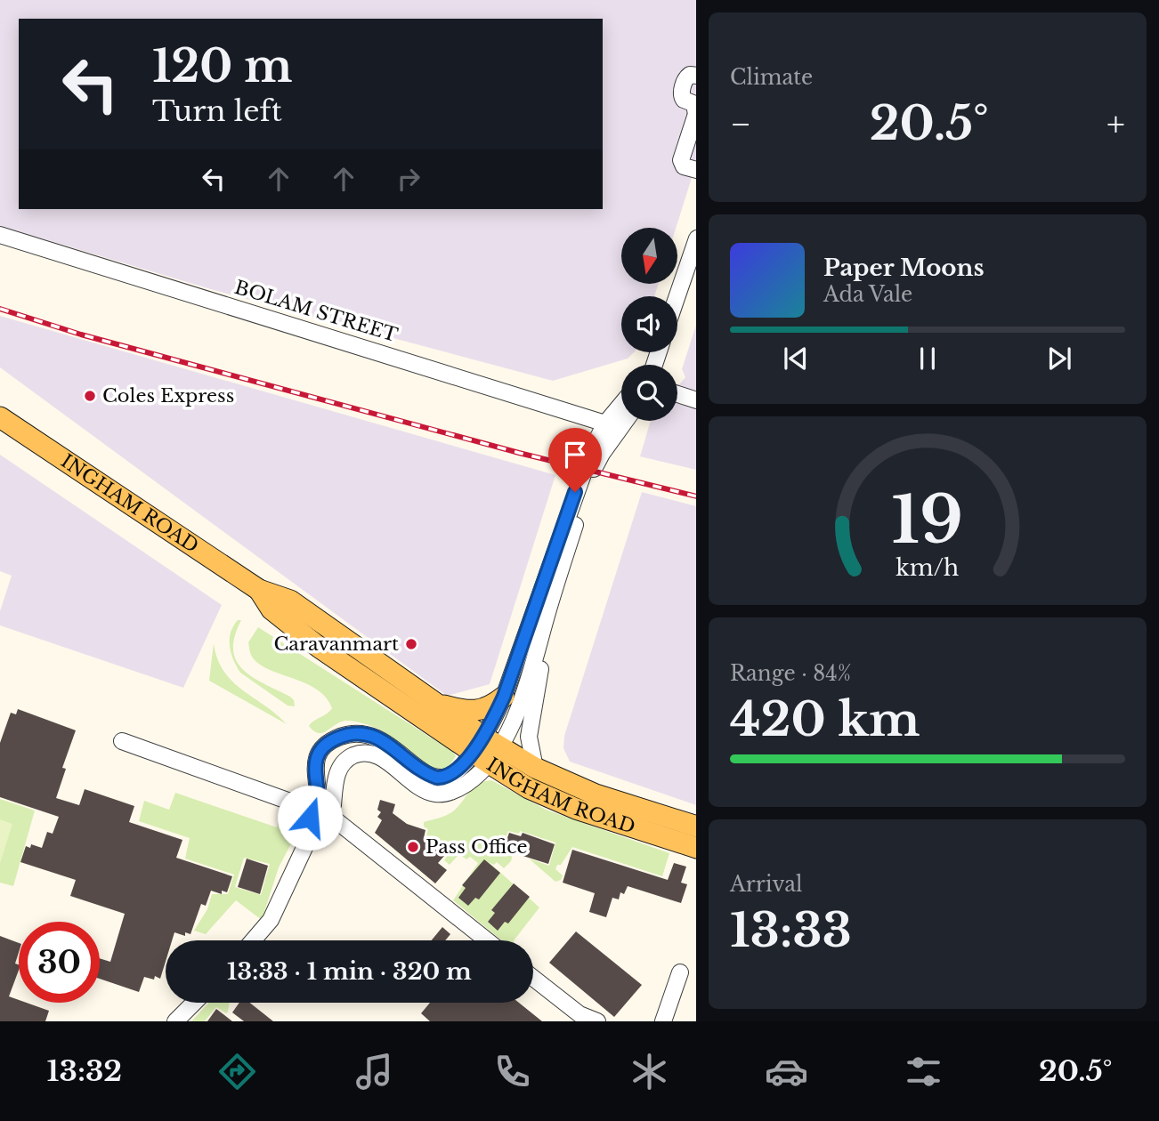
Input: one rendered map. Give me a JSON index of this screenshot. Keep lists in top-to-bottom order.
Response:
{
  "streets": {
    "main road": ["INGHAM ROAD"],
    "street": ["BOLAM STREET"]
  },
  "places": ["Coles Express", "Caravanmart", "Pass Office"],
  "north": "bottom",
  "page": {
    "tile": [
      "Climate",
      ["Range · 84%", "420 km"],
      ["Arrival", "13:33"]
    ],
    "turn": ["120 m", "Turn left"],
    "heat": ["−", "20.5°", "+"],
    "song": ["Paper Moons", "Ada Vale"],
    "limit": "30",
    "trip": "13:33 · 1 min · 320 m",
    "tabs": ["13:32", "20.5°"],
    "gauge": ["19", "km/h"]
  }
}
